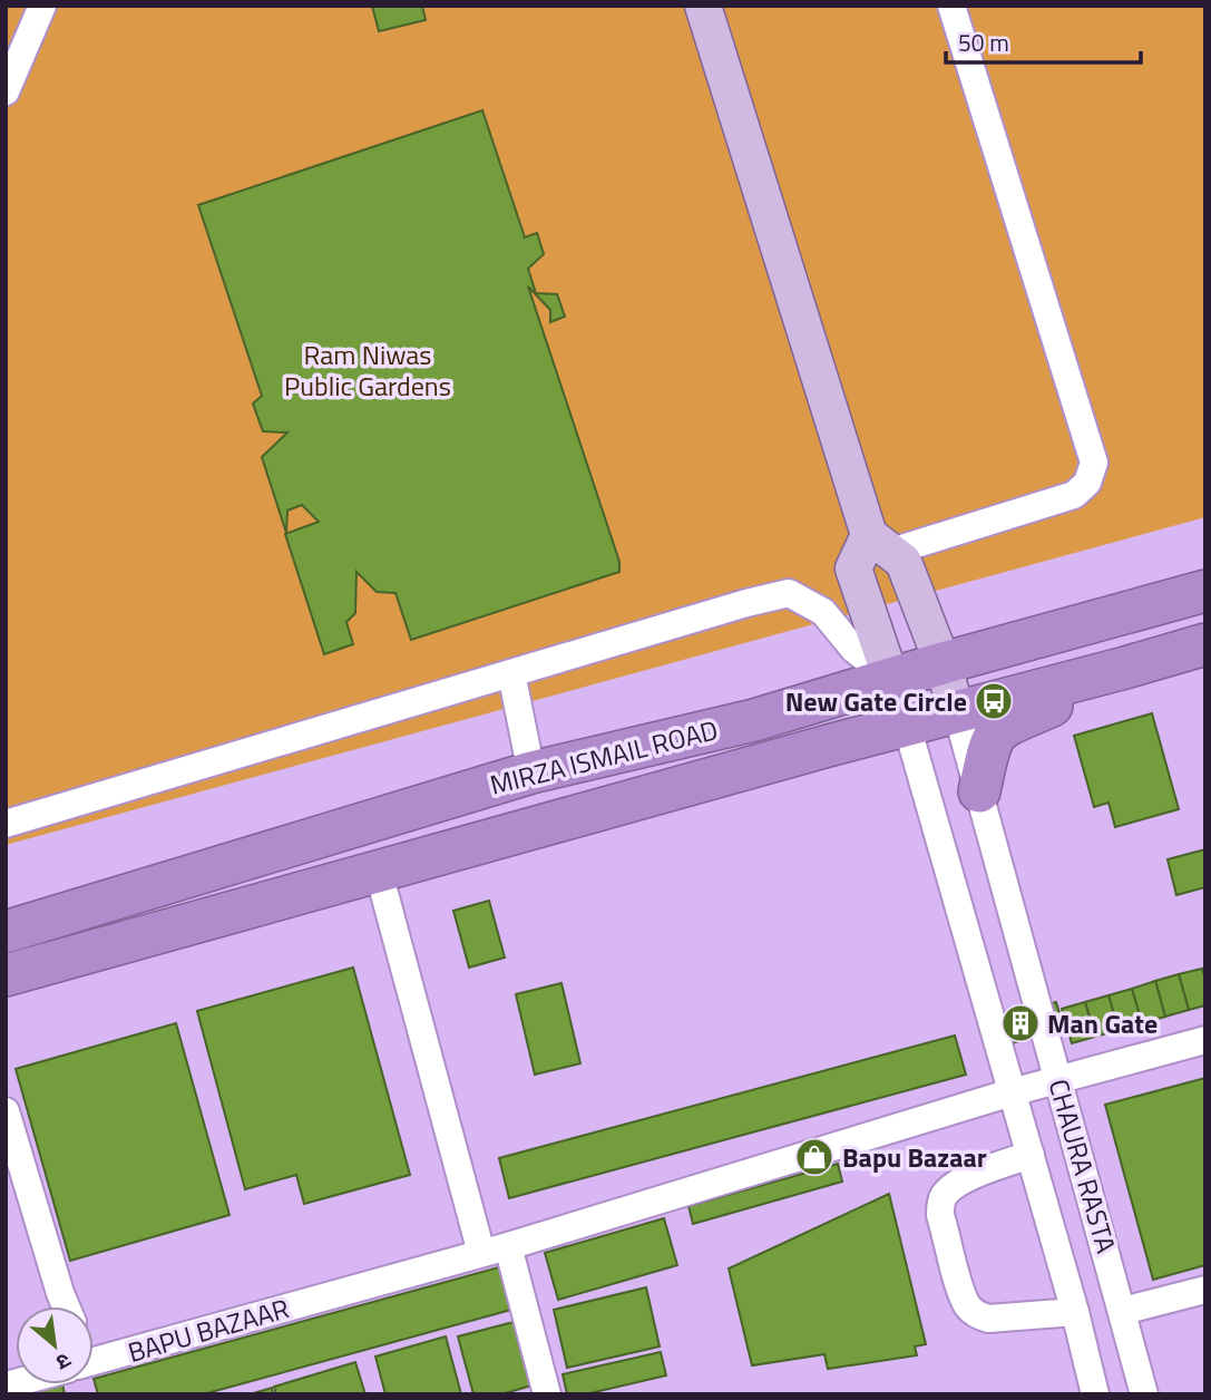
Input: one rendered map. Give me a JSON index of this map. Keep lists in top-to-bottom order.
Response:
{
  "streets": {
    "highway": ["MIRZA ISMAIL ROAD"],
    "street": ["CHAURA RASTA", "BAPU BAZAAR"]
  },
  "crossings": [
    ["MIRZA ISMAIL ROAD", "CHAURA RASTA"],
    ["CHAURA RASTA", "BAPU BAZAAR"]
  ],
  "parks": ["Ram Niwas Public Gardens"],
  "places": {
    "bus stop": ["New Gate Circle"],
    "building": ["Man Gate"],
    "shop": ["Bapu Bazaar"]
  },
  "scale_bar": "50 m",
  "north": "bottom right"
}
